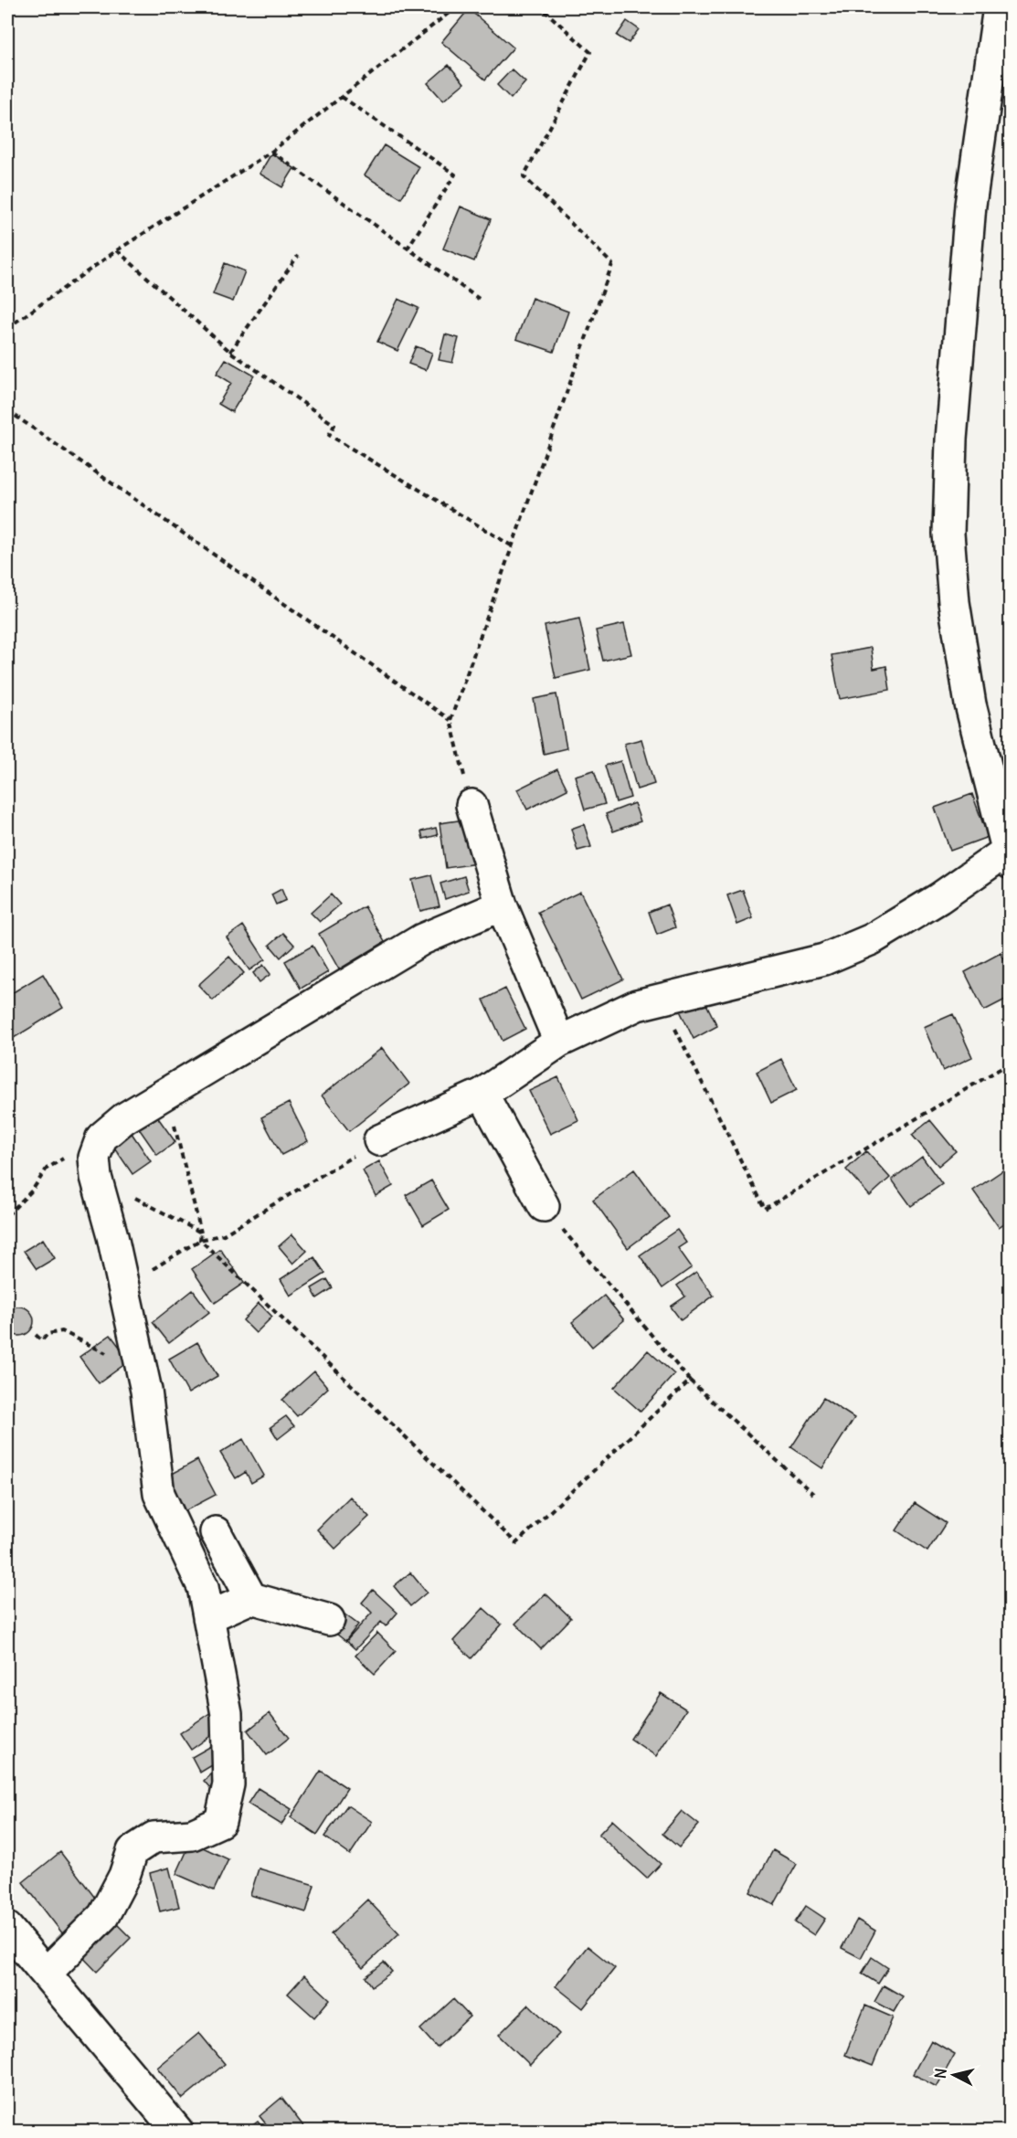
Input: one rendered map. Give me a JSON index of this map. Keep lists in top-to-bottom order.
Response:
{
  "north": "left"
}
